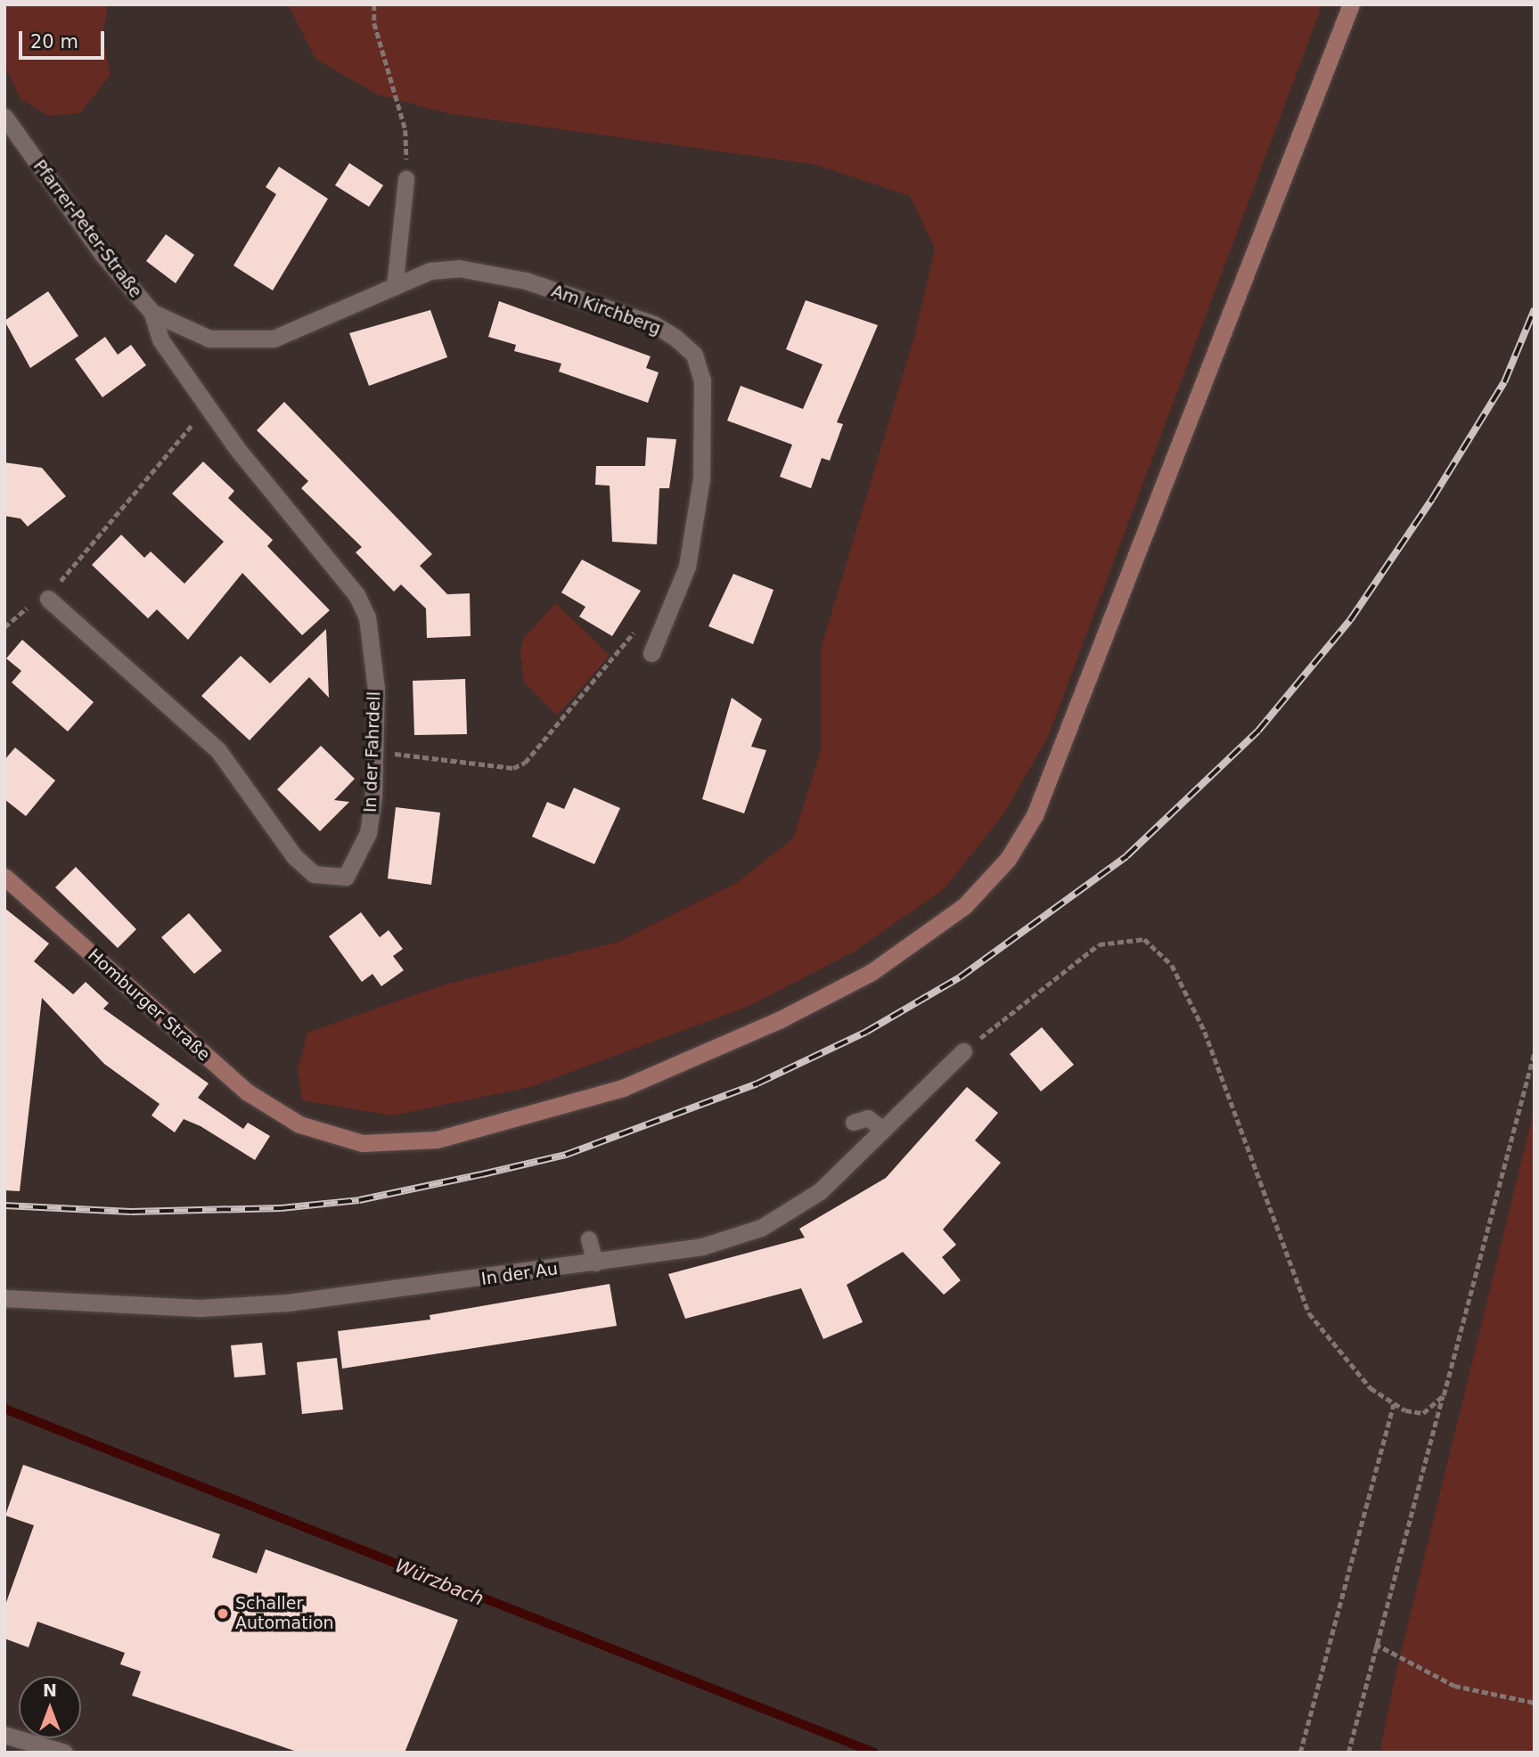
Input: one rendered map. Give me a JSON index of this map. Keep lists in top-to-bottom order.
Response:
{
  "streets": {
    "main road": ["Homburger Straße"],
    "street": [
      "Pfarrer-Peter-Straße",
      "Am Kirchberg",
      "In der Fahrdell",
      "In der Au"
    ]
  },
  "crossings": [
    ["Pfarrer-Peter-Straße", "Am Kirchberg"],
    ["Pfarrer-Peter-Straße", "In der Fahrdell"]
  ],
  "water": ["Würzbach"],
  "places": ["Schaller Automation"],
  "scale_bar": "20 m",
  "north": "top"
}
